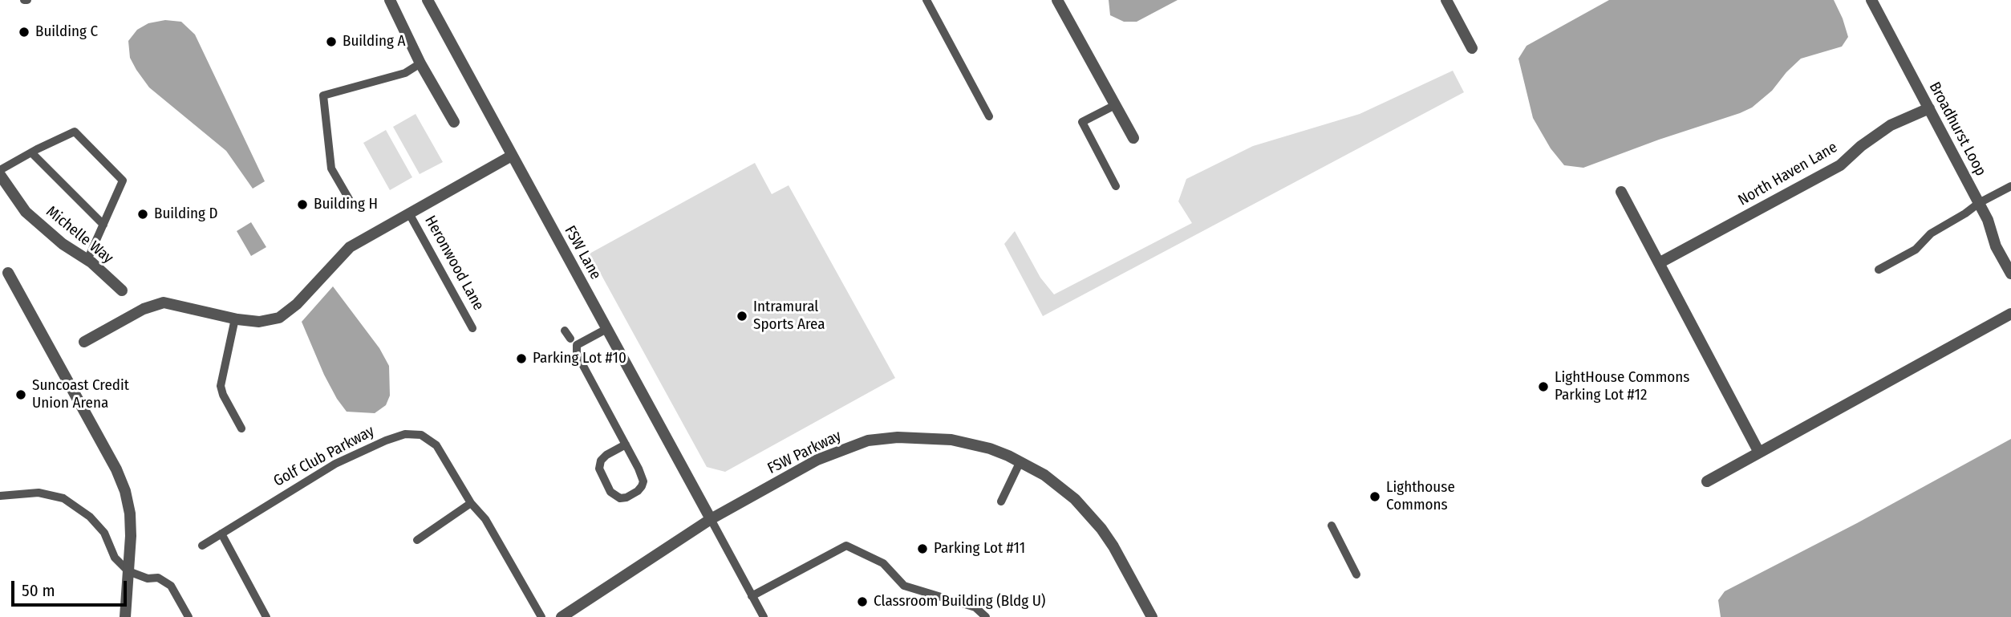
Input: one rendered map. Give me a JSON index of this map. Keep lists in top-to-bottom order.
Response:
{
  "streets": {
    "street": [
      "Broadhurst Loop",
      "North Haven Lane",
      "Michelle Way",
      "FSW Lane",
      "Heronwood Lane",
      "FSW Parkway"
    ],
    "lane": ["Golf Club Parkway"]
  },
  "crossings": [
    ["Broadhurst Loop", "North Haven Lane"],
    ["FSW Lane", "Heronwood Lane"],
    ["FSW Lane", "FSW Parkway"]
  ],
  "places": [
    "Building C",
    "Building A",
    "Building H",
    "Building D",
    "Intramural Sports Area",
    "Parking Lot #10",
    "LightHouse Commons Parking Lot #12",
    "Suncoast Credit Union Arena",
    "Lighthouse Commons",
    "Parking Lot #11",
    "Classroom Building (Bldg U)"
  ],
  "scale_bar": "50 m"
}
